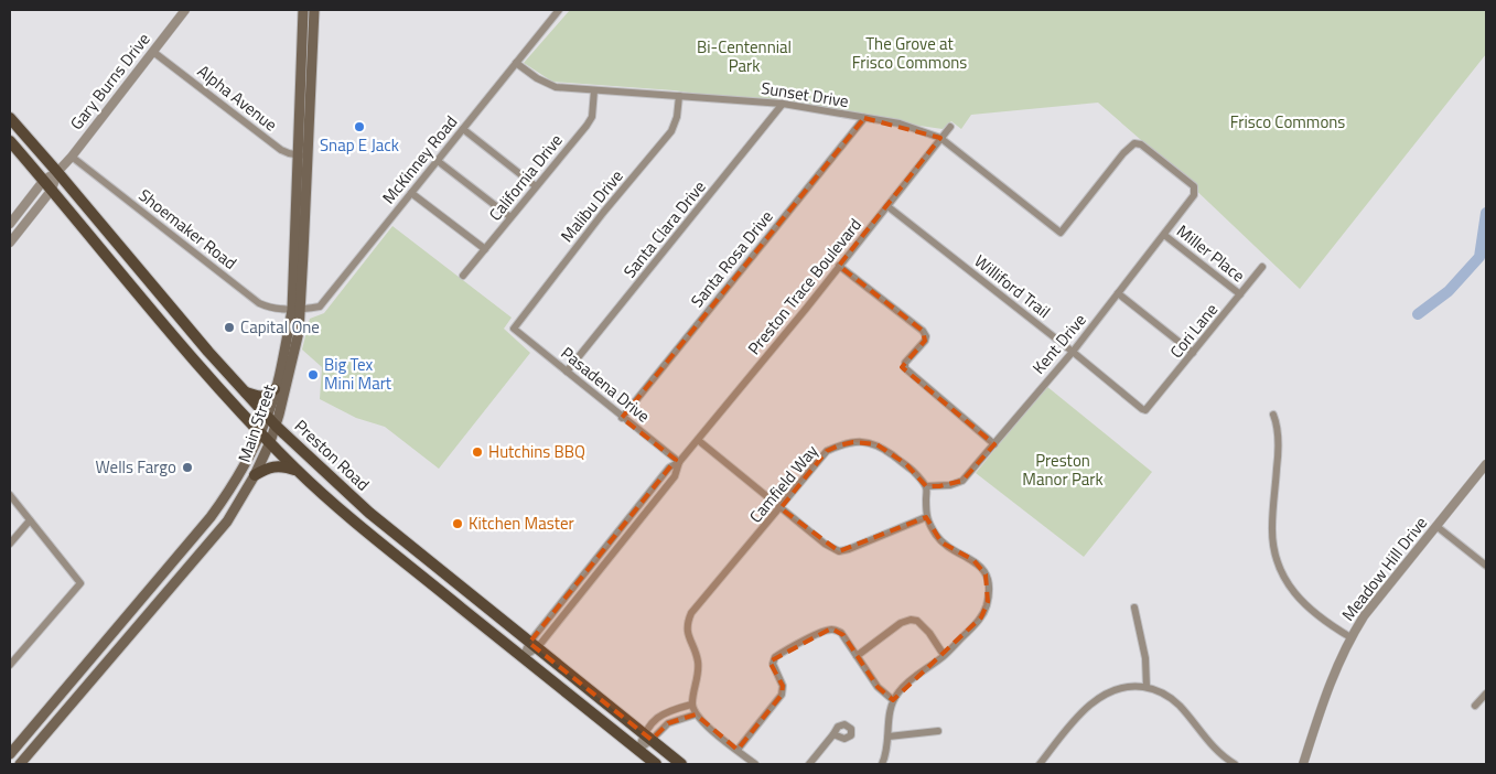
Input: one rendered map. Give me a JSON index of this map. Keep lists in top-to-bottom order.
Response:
{
  "streets": {
    "main road": ["Main Street", "Preston Road"],
    "street": [
      "Gary Burns Drive",
      "Sunset Drive",
      "Alpha Avenue",
      "McKinney Road",
      "California Drive",
      "Malibu Drive",
      "Shoemaker Road",
      "Santa Clara Drive",
      "Miller Place",
      "Santa Rosa Drive",
      "Preston Trace Boulevard",
      "Williford Trail",
      "Cori Lane",
      "Kent Drive",
      "Pasadena Drive",
      "Camfield Way",
      "Meadow Hill Drive"
    ]
  },
  "crossings": [
    ["Gary Burns Drive", "Alpha Avenue"],
    ["Gary Burns Drive", "Shoemaker Road"],
    ["Gary Burns Drive", "Preston Road"],
    ["Sunset Drive", "McKinney Road"],
    ["Sunset Drive", "California Drive"],
    ["Sunset Drive", "Malibu Drive"],
    ["Sunset Drive", "Santa Clara Drive"],
    ["Sunset Drive", "Santa Rosa Drive"],
    ["Sunset Drive", "Preston Trace Boulevard"],
    ["Sunset Drive", "Kent Drive"],
    ["Alpha Avenue", "Main Street"],
    ["McKinney Road", "Shoemaker Road"],
    ["McKinney Road", "Main Street"],
    ["Malibu Drive", "Pasadena Drive"],
    ["Shoemaker Road", "Main Street"],
    ["Santa Clara Drive", "Pasadena Drive"],
    ["Miller Place", "Cori Lane"],
    ["Miller Place", "Kent Drive"],
    ["Santa Rosa Drive", "Pasadena Drive"],
    ["Preston Trace Boulevard", "Williford Trail"],
    ["Preston Trace Boulevard", "Pasadena Drive"],
    ["Preston Trace Boulevard", "Preston Road"],
    ["Williford Trail", "Cori Lane"],
    ["Williford Trail", "Kent Drive"],
    ["Kent Drive", "Camfield Way"],
    ["Main Street", "Preston Road"]
  ],
  "parks": [
    "The Grove at Frisco Commons",
    "Bi-Centennial Park",
    "Frisco Commons",
    "Preston Manor Park"
  ],
  "places": [
    "Snap E Jack",
    "Capital One",
    "Big Tex Mini Mart",
    "Hutchins BBQ",
    "Wells Fargo",
    "Kitchen Master"
  ]
}
